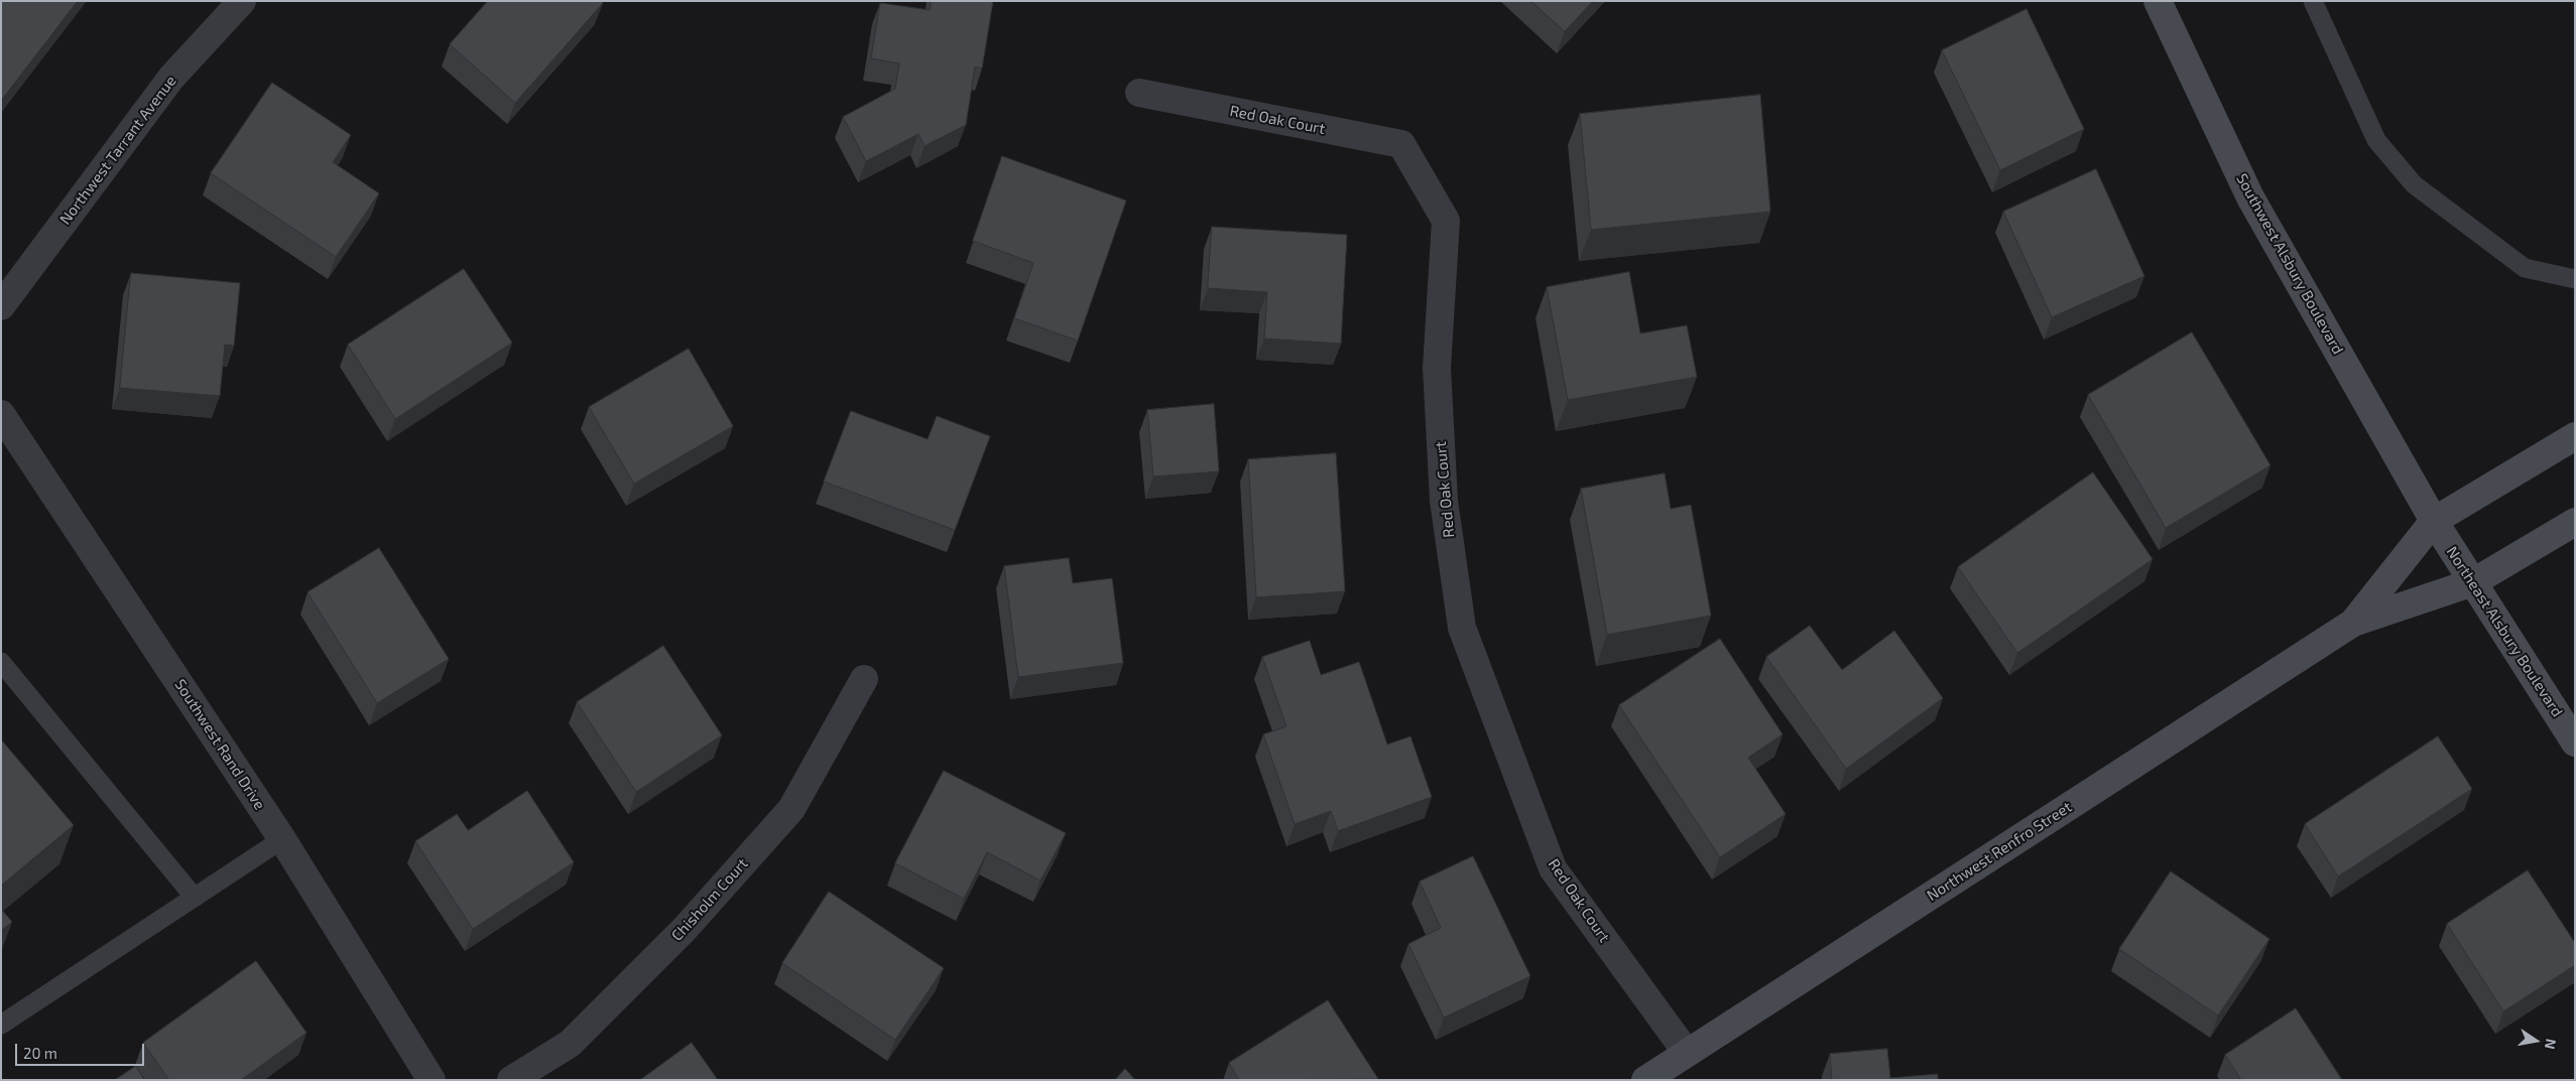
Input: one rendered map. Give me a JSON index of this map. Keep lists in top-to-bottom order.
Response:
{
  "streets": {
    "main road": ["Southwest Alsbury Boulevard", "Northeast Alsbury Boulevard", "Northwest Renfro Street"],
    "street": [
      "Red Oak Court",
      "Northwest Tarrant Avenue",
      "Southwest Rand Drive",
      "Chisholm Court"
    ]
  },
  "crossings": [
    ["Red Oak Court", "Northwest Renfro Street"],
    ["Southwest Alsbury Boulevard", "Northeast Alsbury Boulevard"],
    ["Southwest Alsbury Boulevard", "Northwest Renfro Street"],
    ["Northeast Alsbury Boulevard", "Northwest Renfro Street"]
  ],
  "scale_bar": "20 m",
  "north": "right"
}
